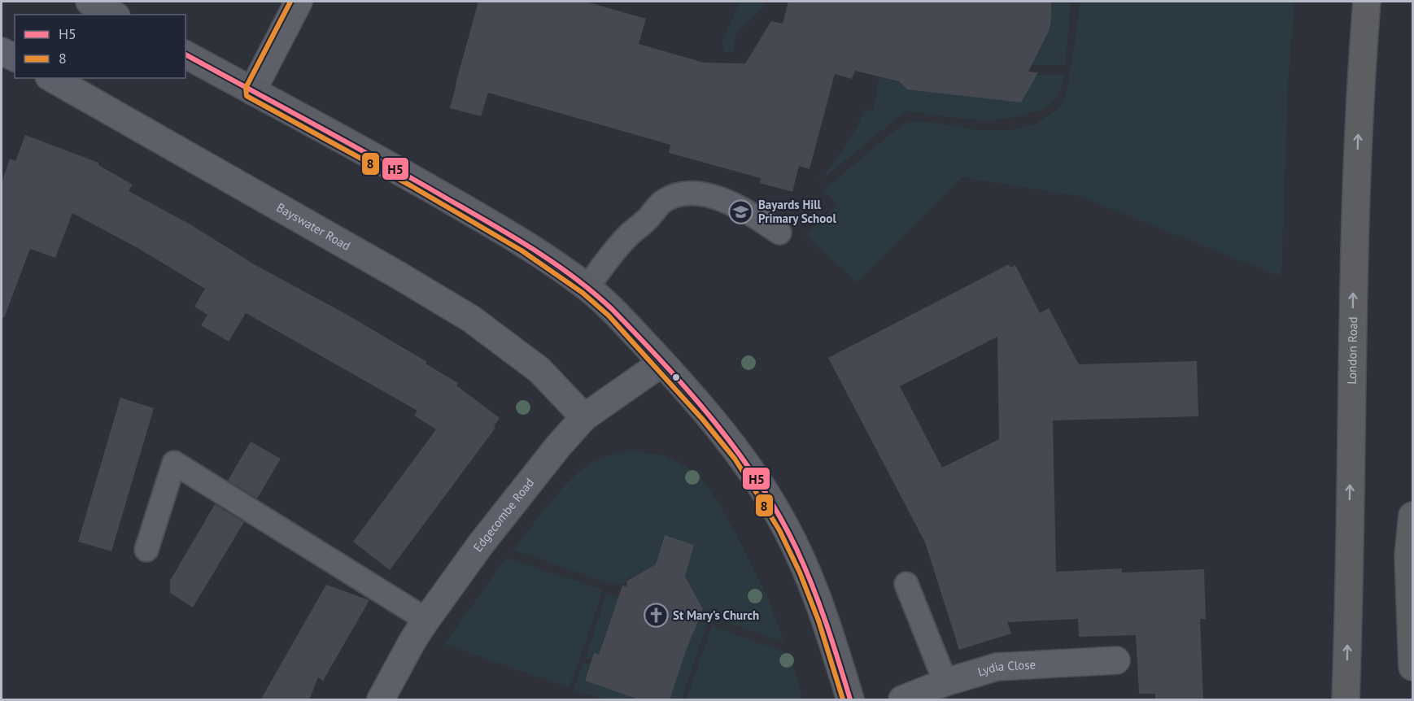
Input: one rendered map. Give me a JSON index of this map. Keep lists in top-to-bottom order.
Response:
{
  "streets": {
    "highway": ["London Road"],
    "street": ["Bayswater Road", "Edgecombe Road", "Lydia Close"]
  },
  "crossings": [
    ["Bayswater Road", "Edgecombe Road"]
  ],
  "one_way": ["London Road"],
  "places": {
    "school or university": ["Bayards Hill Primary School"],
    "church": ["St Mary's Church"]
  },
  "lines": ["transit line 8", "transit line H5"],
  "legend": ["H5", "8"]
}
